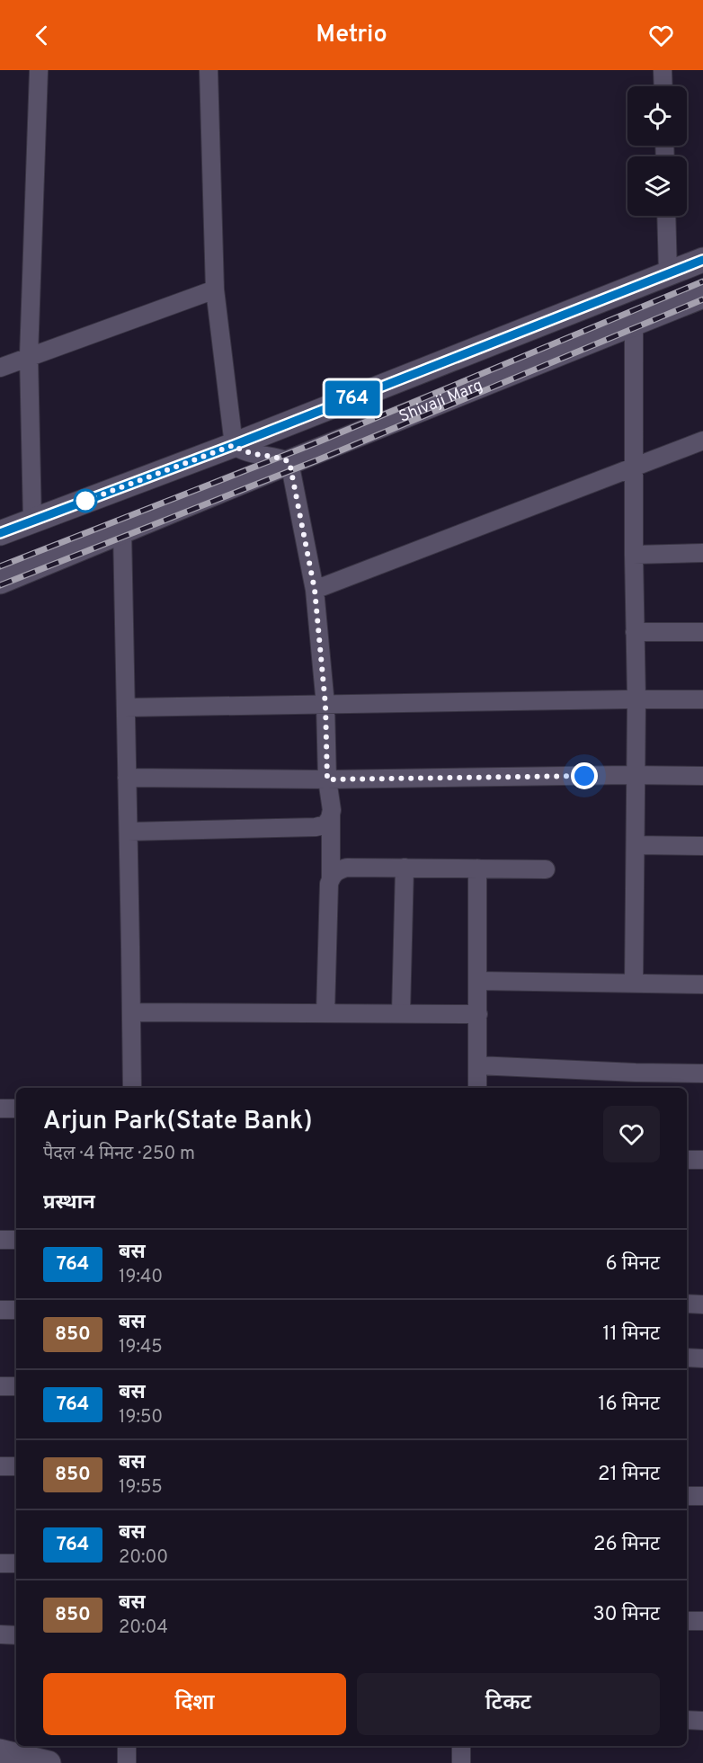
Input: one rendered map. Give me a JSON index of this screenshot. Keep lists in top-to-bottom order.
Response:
{
  "streets": {
    "main road": ["Shivaji Marg"]
  },
  "lines": ["bus line 764"],
  "page": {
    "header": "Metrio",
    "on_map": "764",
    "heading": [
      ["Arjun Park(State Bank)", "पैदल · 4 मिनट · 250 m"],
      "प्रस्थान"
    ],
    "list": [
      {
        "mark": "764",
        "name": "बस",
        "note": "19:40",
        "value": "6 मिनट"
      },
      {
        "mark": "850",
        "name": "बस",
        "note": "19:45",
        "value": "11 मिनट"
      },
      {
        "mark": "764",
        "name": "बस",
        "note": "19:50",
        "value": "16 मिनट"
      },
      {
        "mark": "850",
        "name": "बस",
        "note": "19:55",
        "value": "21 मिनट"
      },
      {
        "mark": "764",
        "name": "बस",
        "note": "20:00",
        "value": "26 मिनट"
      },
      {
        "mark": "850",
        "name": "बस",
        "note": "20:04",
        "value": "30 मिनट"
      }
    ],
    "buttons": ["दिशा", "टिकट"]
  }
}
